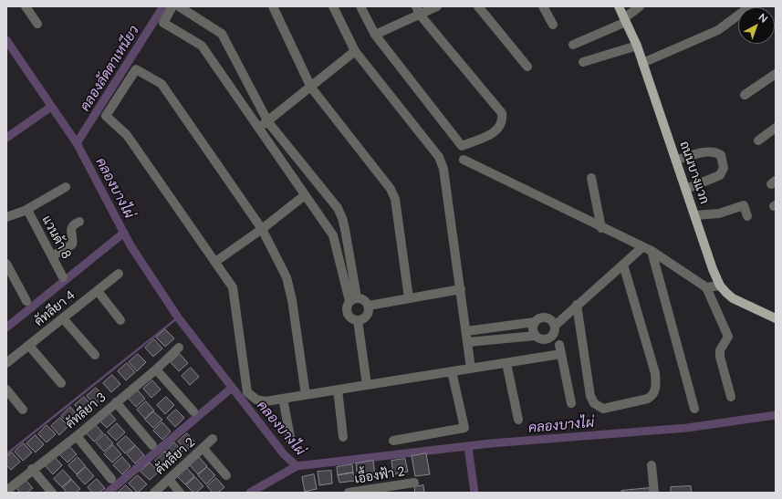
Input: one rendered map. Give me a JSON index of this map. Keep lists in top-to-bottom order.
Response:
{
  "streets": {
    "main road": ["ถนนบางแวก"],
    "street": [
      "แวนด้า 8",
      "คัทลียา 4",
      "คัทลียา 3",
      "คัทลียา 2",
      "เอื้องฟ้า 2"
    ]
  },
  "water": ["คลองลัดตาเหนียว", "คลองบางไผ่"],
  "north": "top right"
}
